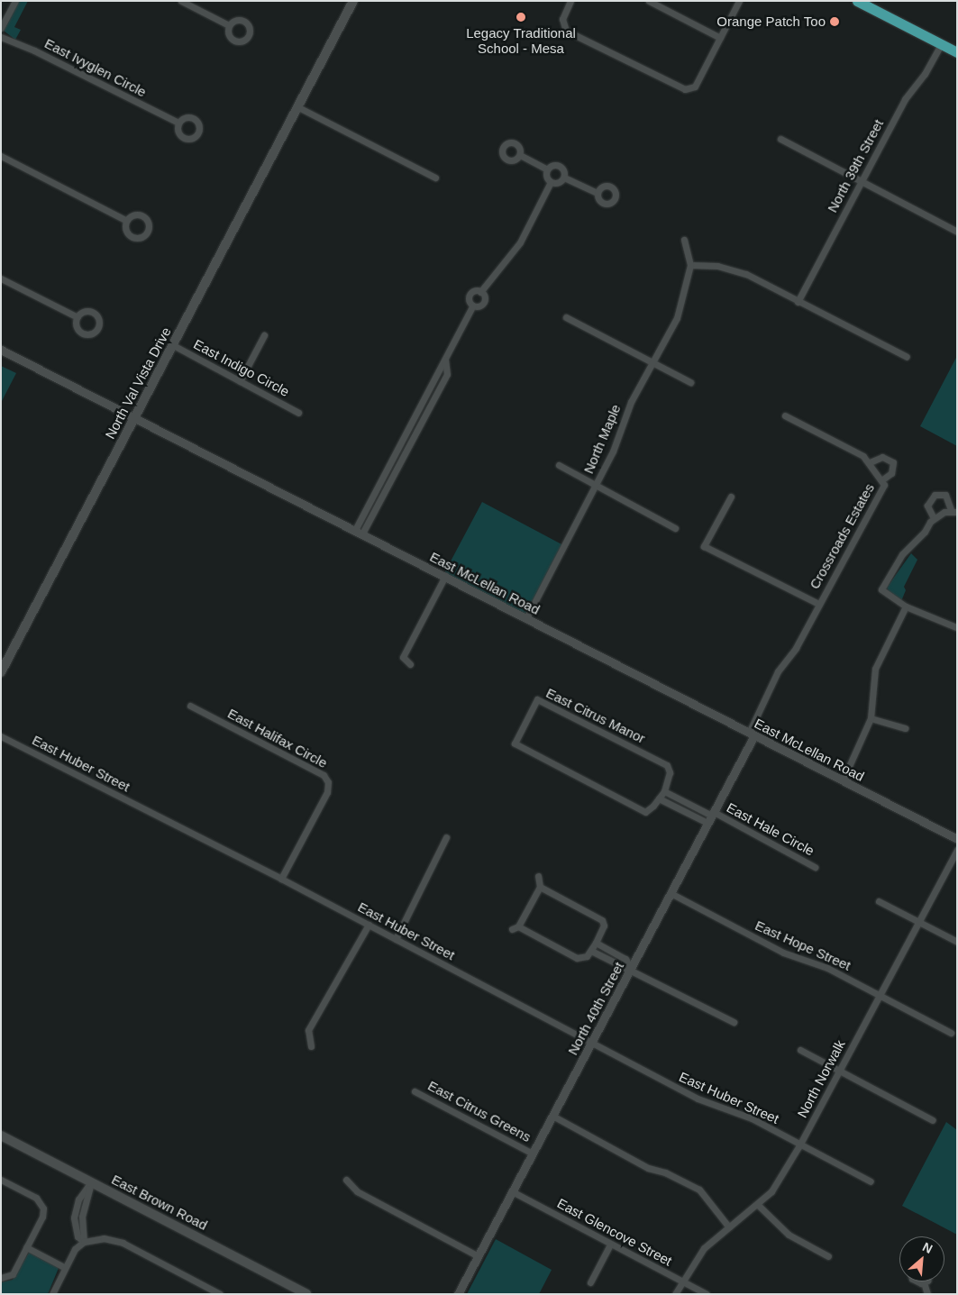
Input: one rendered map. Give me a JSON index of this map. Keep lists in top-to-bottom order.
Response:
{
  "streets": {
    "main road": ["North Val Vista Drive", "East Brown Road"],
    "street": [
      "East Ivyglen Circle",
      "North 39th Street",
      "East Indigo Circle",
      "North Maple",
      "Crossroads Estates",
      "East McLellan Road",
      "East Citrus Manor",
      "East Halifax Circle",
      "East Huber Street",
      "East Hale Circle",
      "East Hope Street",
      "North 40th Street",
      "North Norwalk",
      "East Citrus Greens",
      "East Glencove Street"
    ]
  },
  "crossings": [
    ["East Indigo Circle", "North Val Vista Drive"],
    ["North Val Vista Drive", "East McLellan Road"],
    ["North Maple", "East McLellan Road"],
    ["Crossroads Estates", "East McLellan Road"],
    ["Crossroads Estates", "North 40th Street"],
    ["East McLellan Road", "North 40th Street"],
    ["East Halifax Circle", "East Huber Street"],
    ["East Huber Street", "North 40th Street"],
    ["East Huber Street", "North Norwalk"],
    ["East Hale Circle", "North 40th Street"],
    ["East Hope Street", "North 40th Street"],
    ["East Hope Street", "North Norwalk"],
    ["North 40th Street", "East Citrus Greens"],
    ["North 40th Street", "East Glencove Street"],
    ["North Norwalk", "East Glencove Street"]
  ],
  "places": ["Legacy Traditional School - Mesa", "Orange Patch Too"],
  "north": "top right"
}
